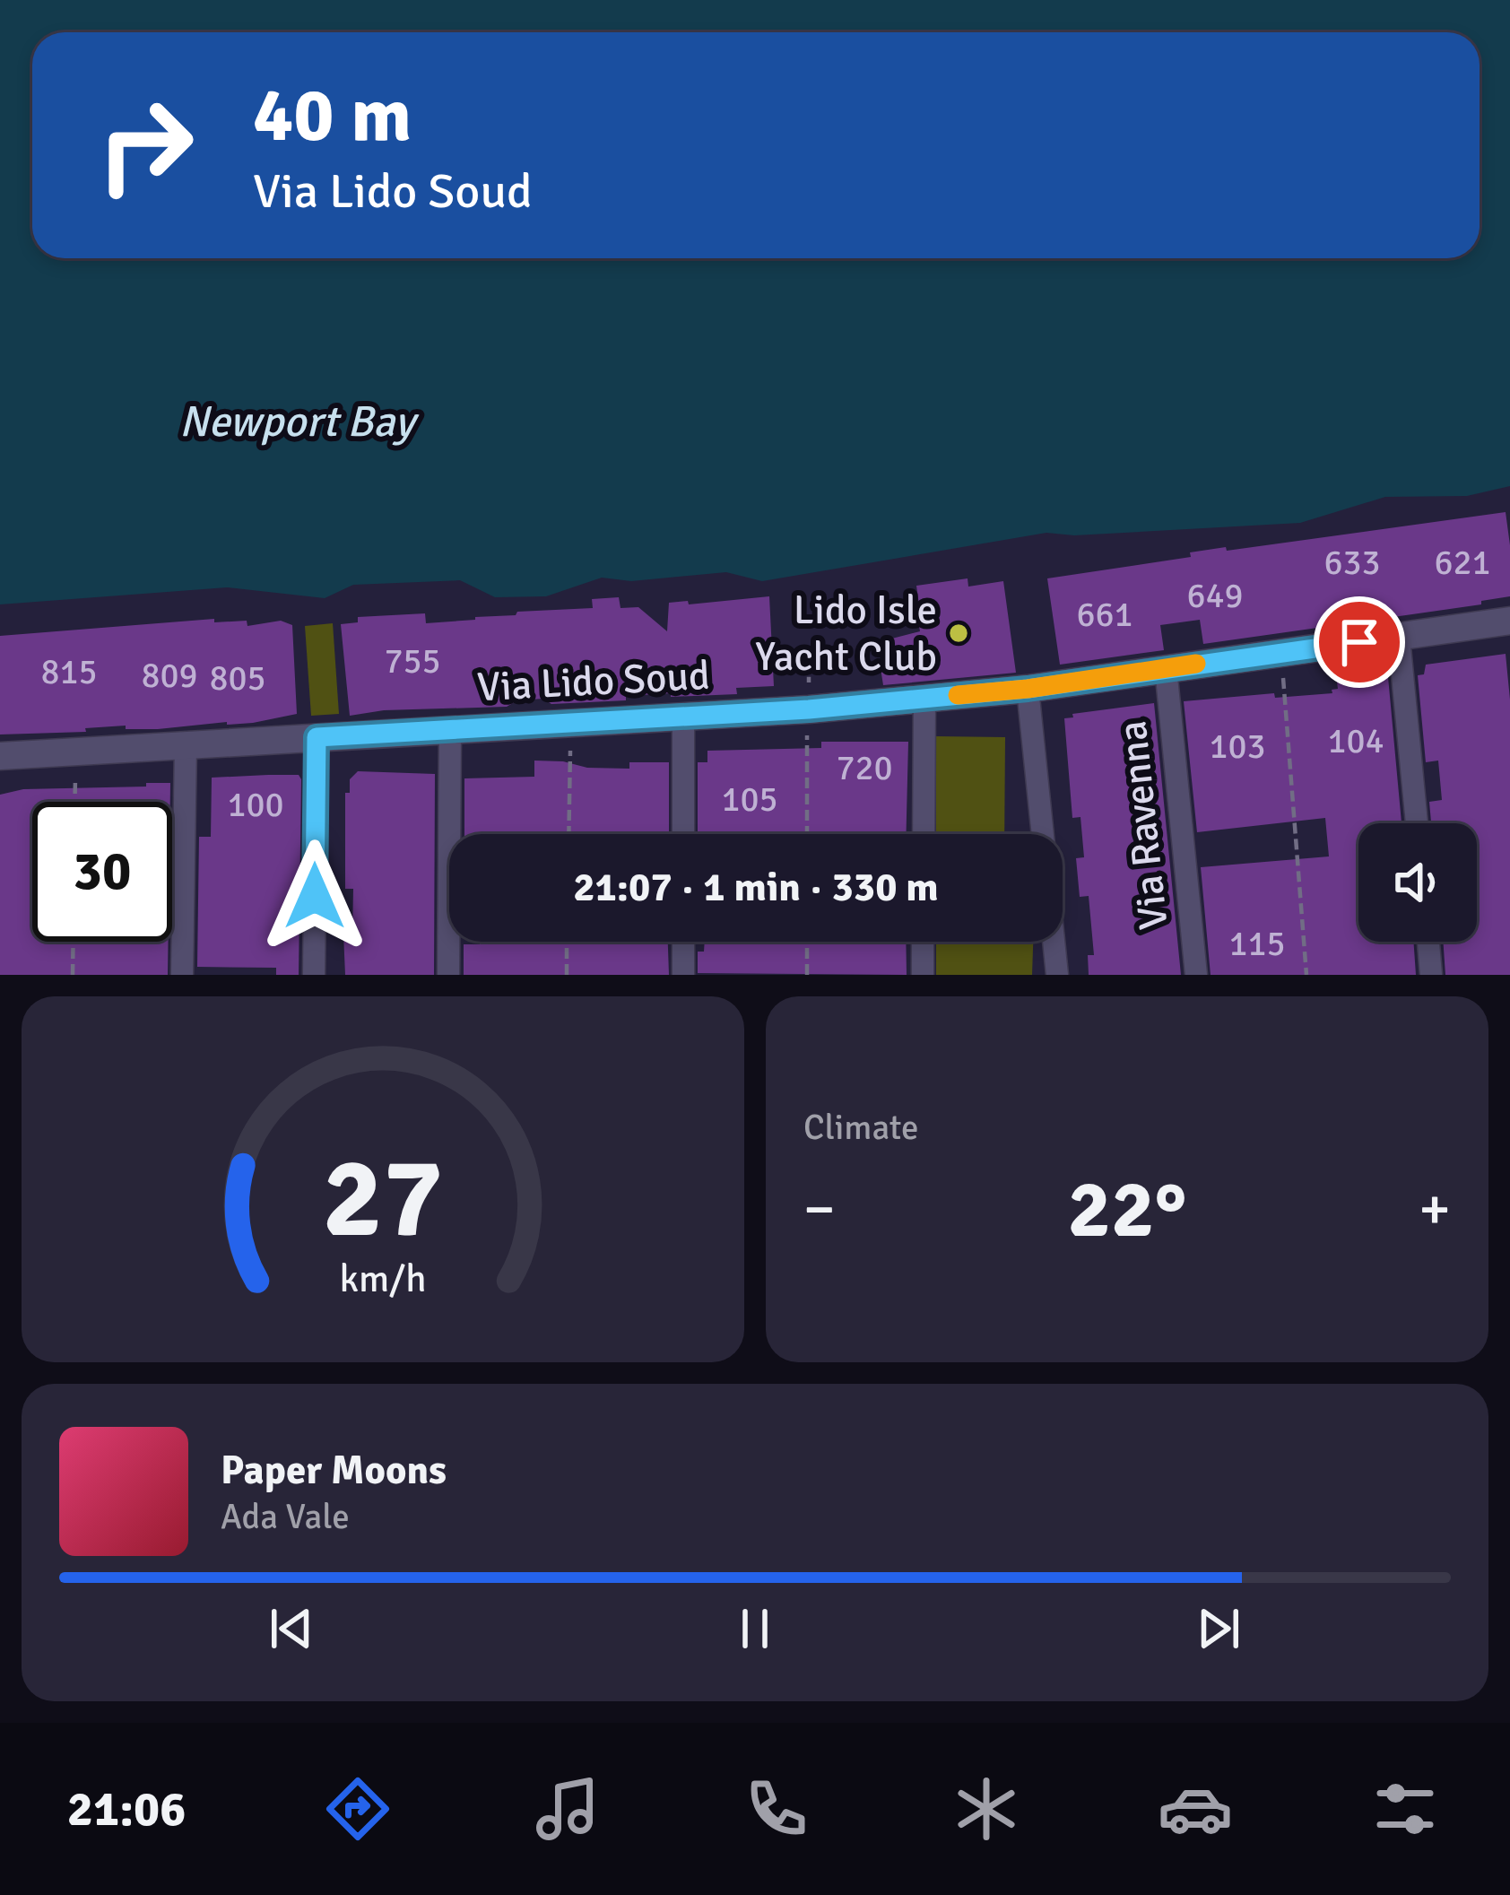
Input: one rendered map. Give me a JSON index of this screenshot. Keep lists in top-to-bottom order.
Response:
{
  "streets": {
    "street": ["Via Lido Soud", "Via Ravenna"]
  },
  "crossings": [
    ["Via Lido Soud", "Via Ravenna"]
  ],
  "water": ["Newport Bay"],
  "places": ["Lido Isle Yacht Club"],
  "house_numbers": [
    "633",
    "621",
    "649",
    "661",
    "755",
    "815",
    "809",
    "805",
    "104",
    "103",
    "720",
    "105",
    "100",
    "115"
  ],
  "page": {
    "turn": ["40 m", "Via Lido Soud"],
    "limit": "30",
    "trip": "21:07 · 1 min · 330 m",
    "tile": "Climate",
    "heat": ["−", "22°", "+"],
    "song": ["Paper Moons", "Ada Vale"],
    "tabs": "21:06",
    "gauge": ["27", "km/h"]
  }
}
